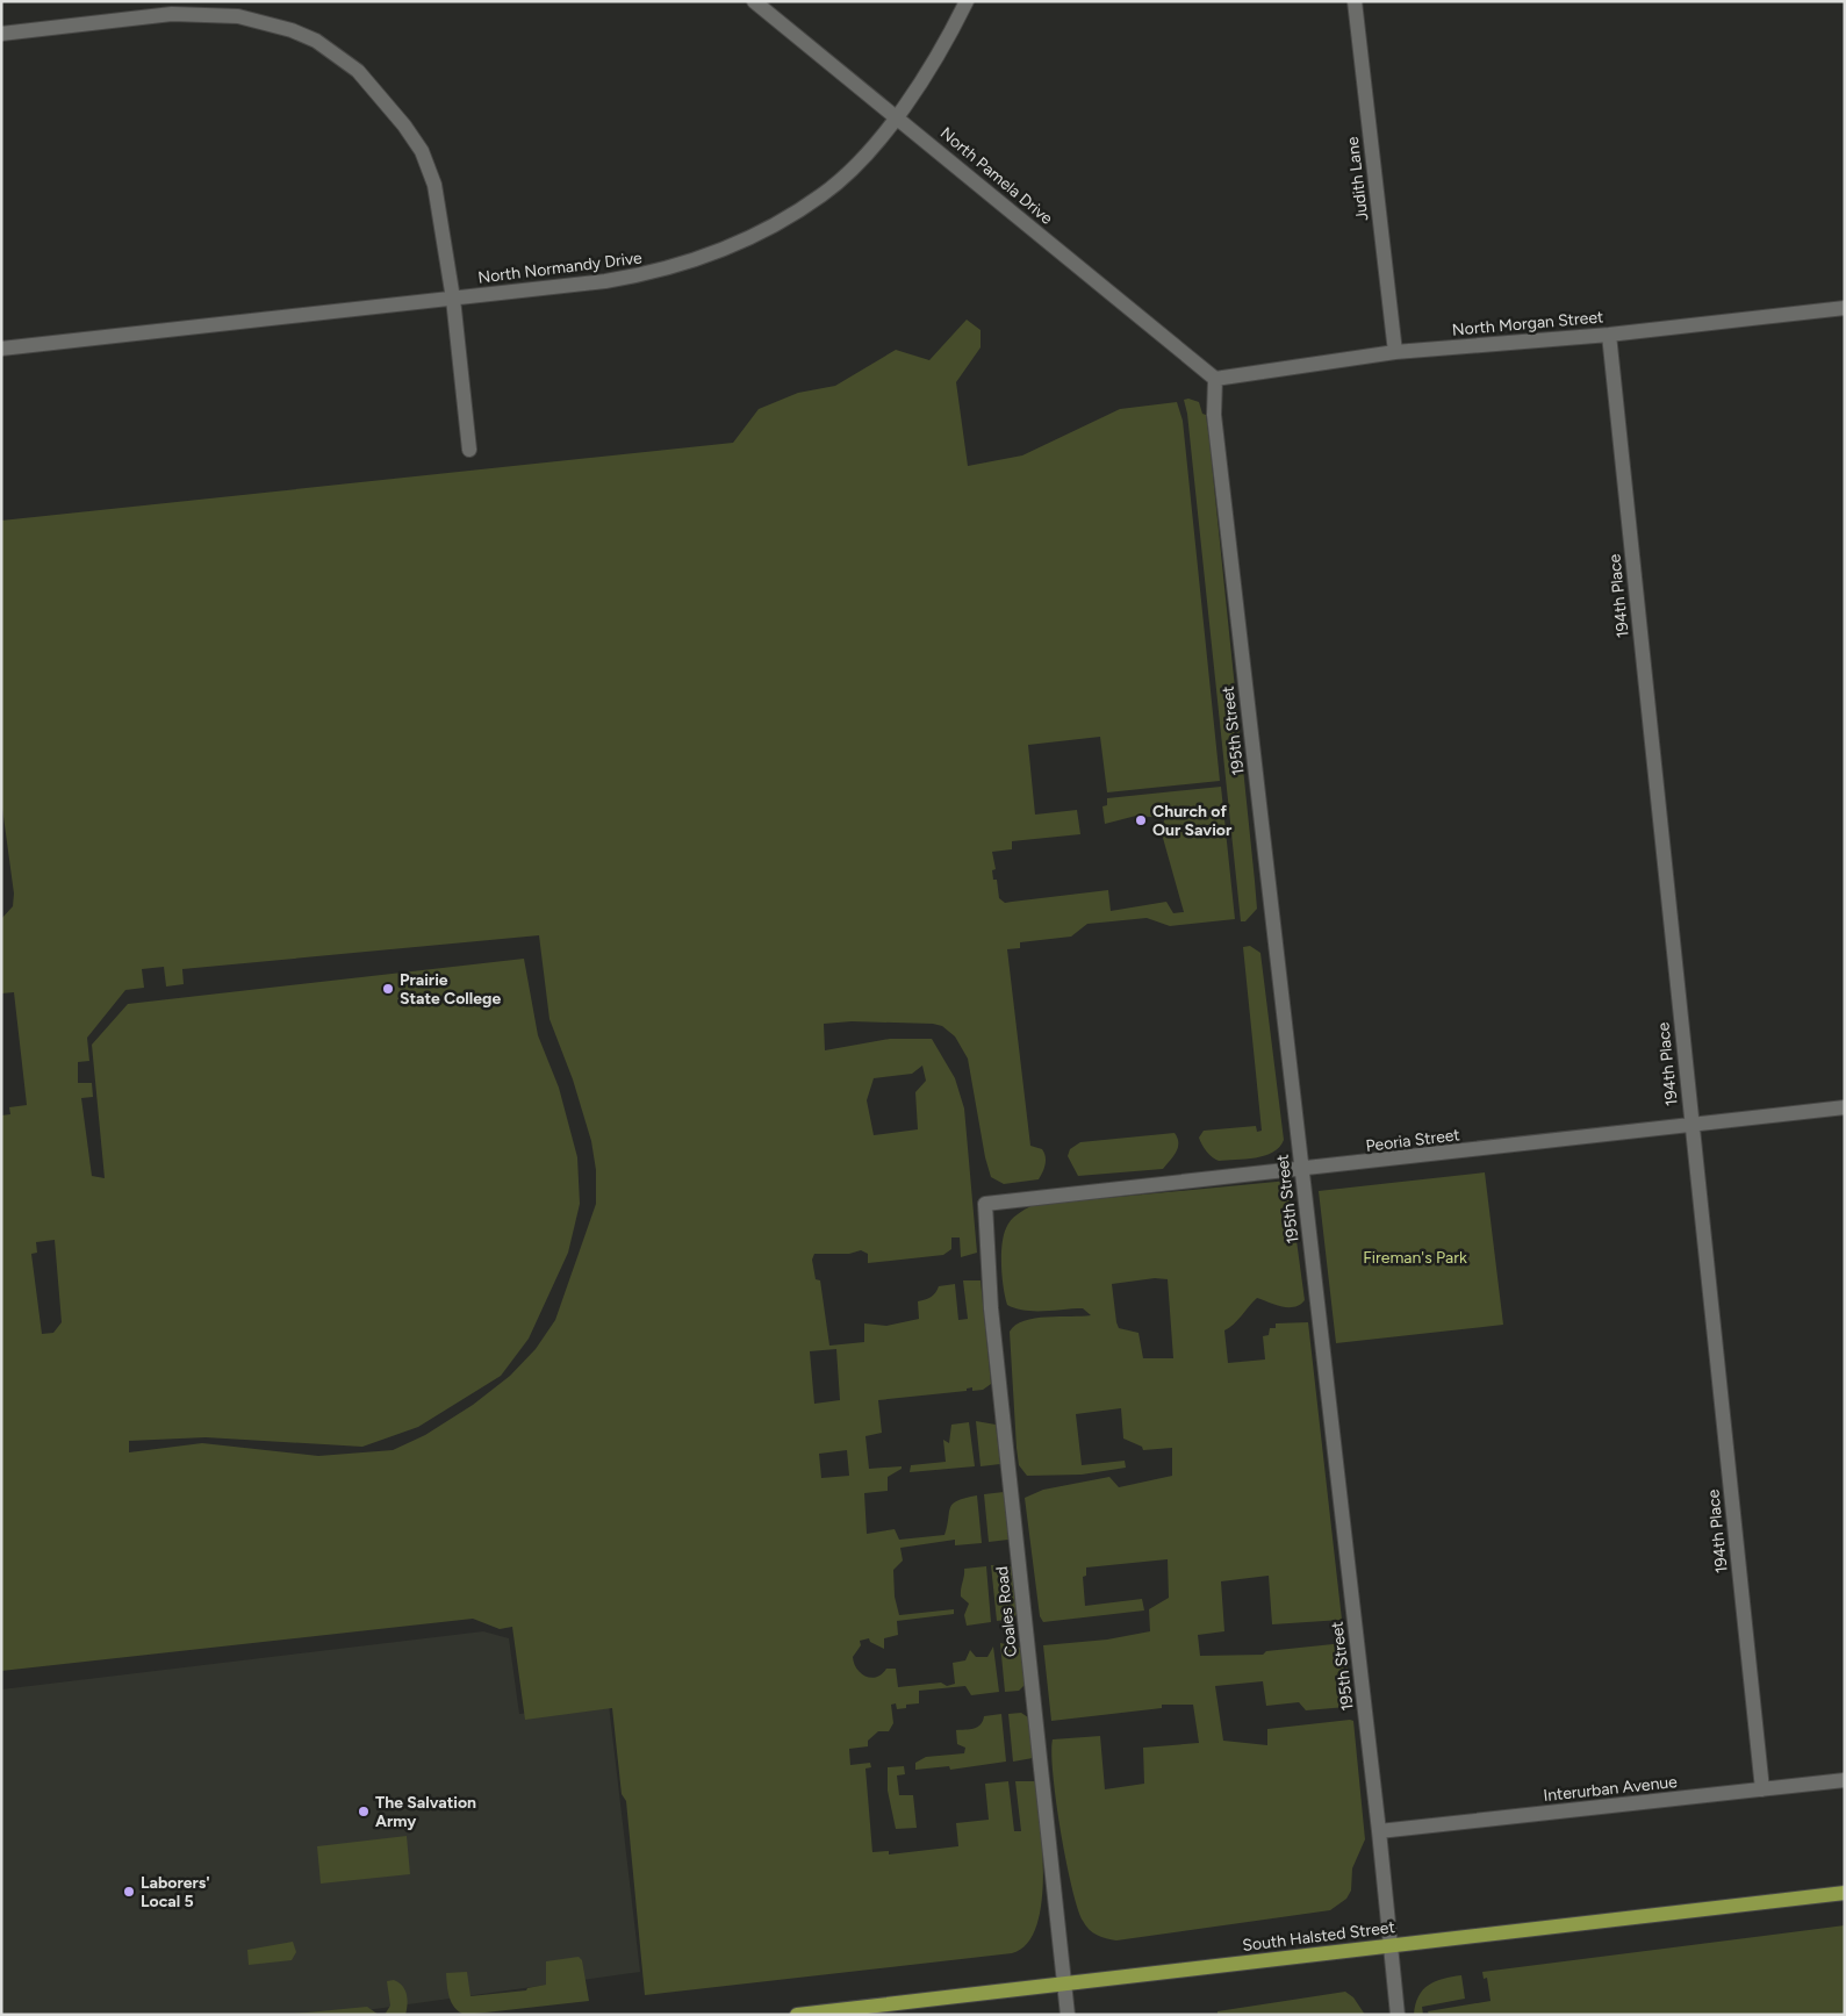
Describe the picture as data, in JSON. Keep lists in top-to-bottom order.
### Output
{
  "streets": {
    "main road": ["South Halsted Street"],
    "street": [
      "North Pamela Drive",
      "Judith Lane",
      "North Normandy Drive",
      "North Morgan Street",
      "194th Place",
      "195th Street",
      "Peoria Street",
      "Coales Road",
      "Interurban Avenue"
    ]
  },
  "crossings": [
    ["North Pamela Drive", "North Normandy Drive"],
    ["North Pamela Drive", "North Morgan Street"],
    ["North Pamela Drive", "195th Street"],
    ["Judith Lane", "North Morgan Street"],
    ["North Morgan Street", "194th Place"],
    ["North Morgan Street", "195th Street"],
    ["194th Place", "Peoria Street"],
    ["194th Place", "Interurban Avenue"],
    ["195th Street", "Peoria Street"],
    ["195th Street", "Interurban Avenue"],
    ["195th Street", "South Halsted Street"],
    ["Peoria Street", "Coales Road"],
    ["Coales Road", "South Halsted Street"]
  ],
  "parks": ["Fireman's Park"],
  "places": [
    "Church of Our Savior",
    "Prairie State College",
    "The Salvation Army",
    "Laborers' Local 5"
  ]
}
